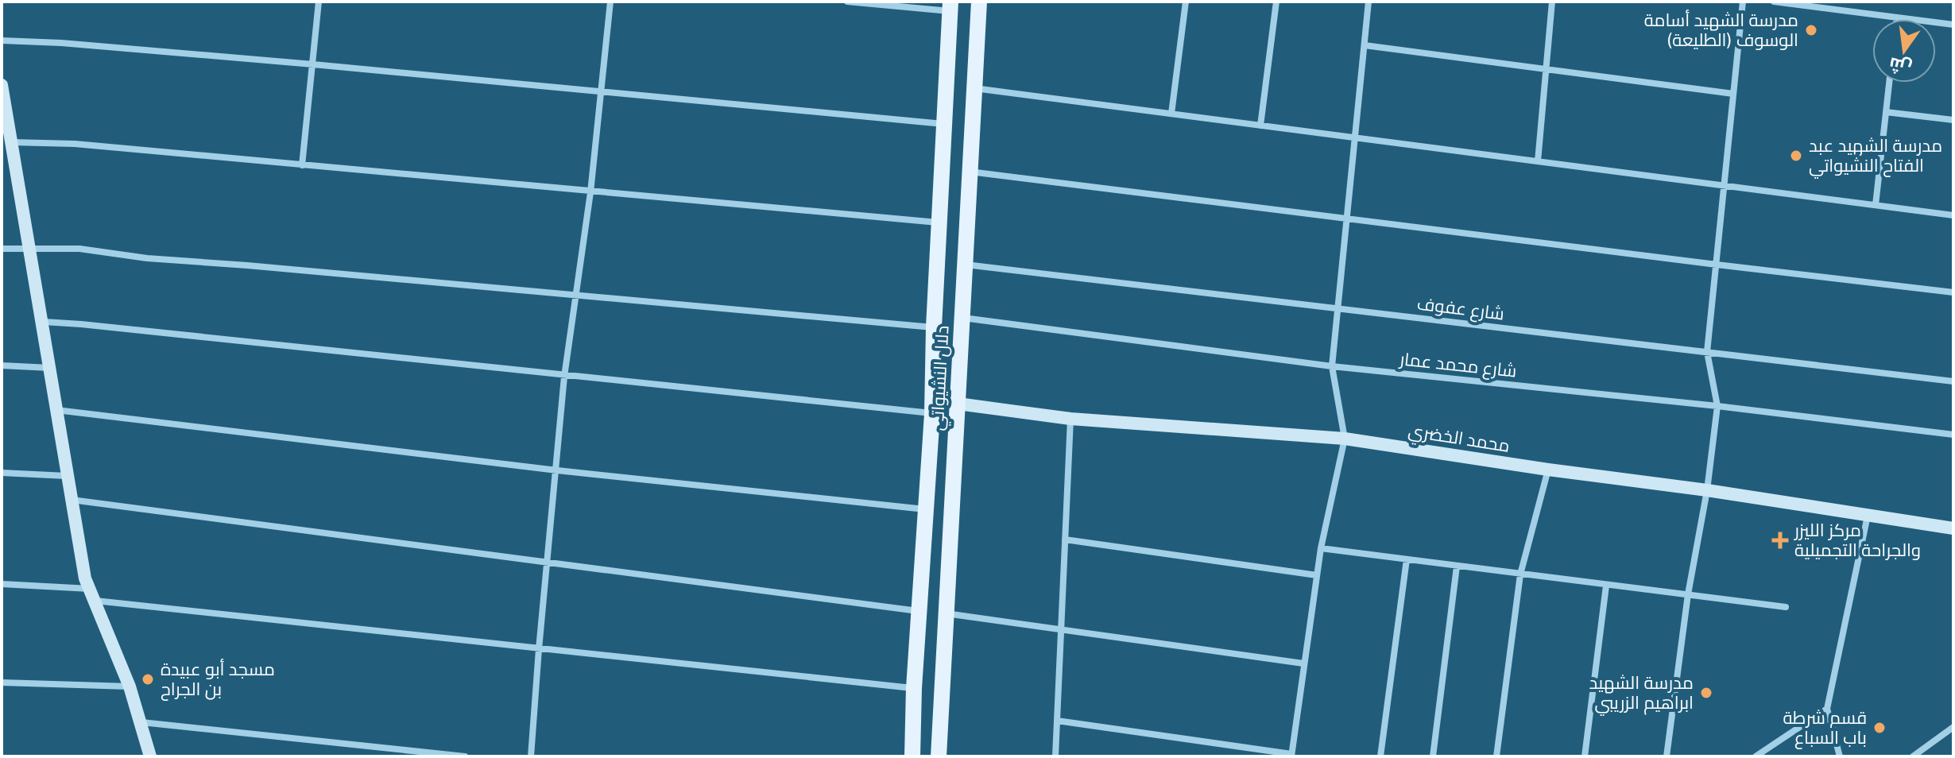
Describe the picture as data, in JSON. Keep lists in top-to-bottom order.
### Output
{
  "streets": {
    "main road": ["دلال النشيواتي"],
    "street": ["شارع عفوف", "شارع محمد عمار", "محمد الخضري"]
  },
  "crossings": [
    ["شارع عفوف", "دلال النشيواتي"],
    ["شارع محمد عمار", "دلال النشيواتي"],
    ["دلال النشيواتي", "محمد الخضري"]
  ],
  "places": {
    "other": [
      "مدرسة الشهيد أسامة الوسوف (الطليعة)",
      "مدرسة الشهيد عبد الفتاح النشيواتي",
      "مسجد أبو عبيدة بن الجراح",
      "مدرسة الشهيد ابراهيم الزريبي",
      "قسم شرطة باب السباع"
    ],
    "health": ["مركز الليزر والجراحة التجميلية"]
  },
  "north": "bottom"
}
